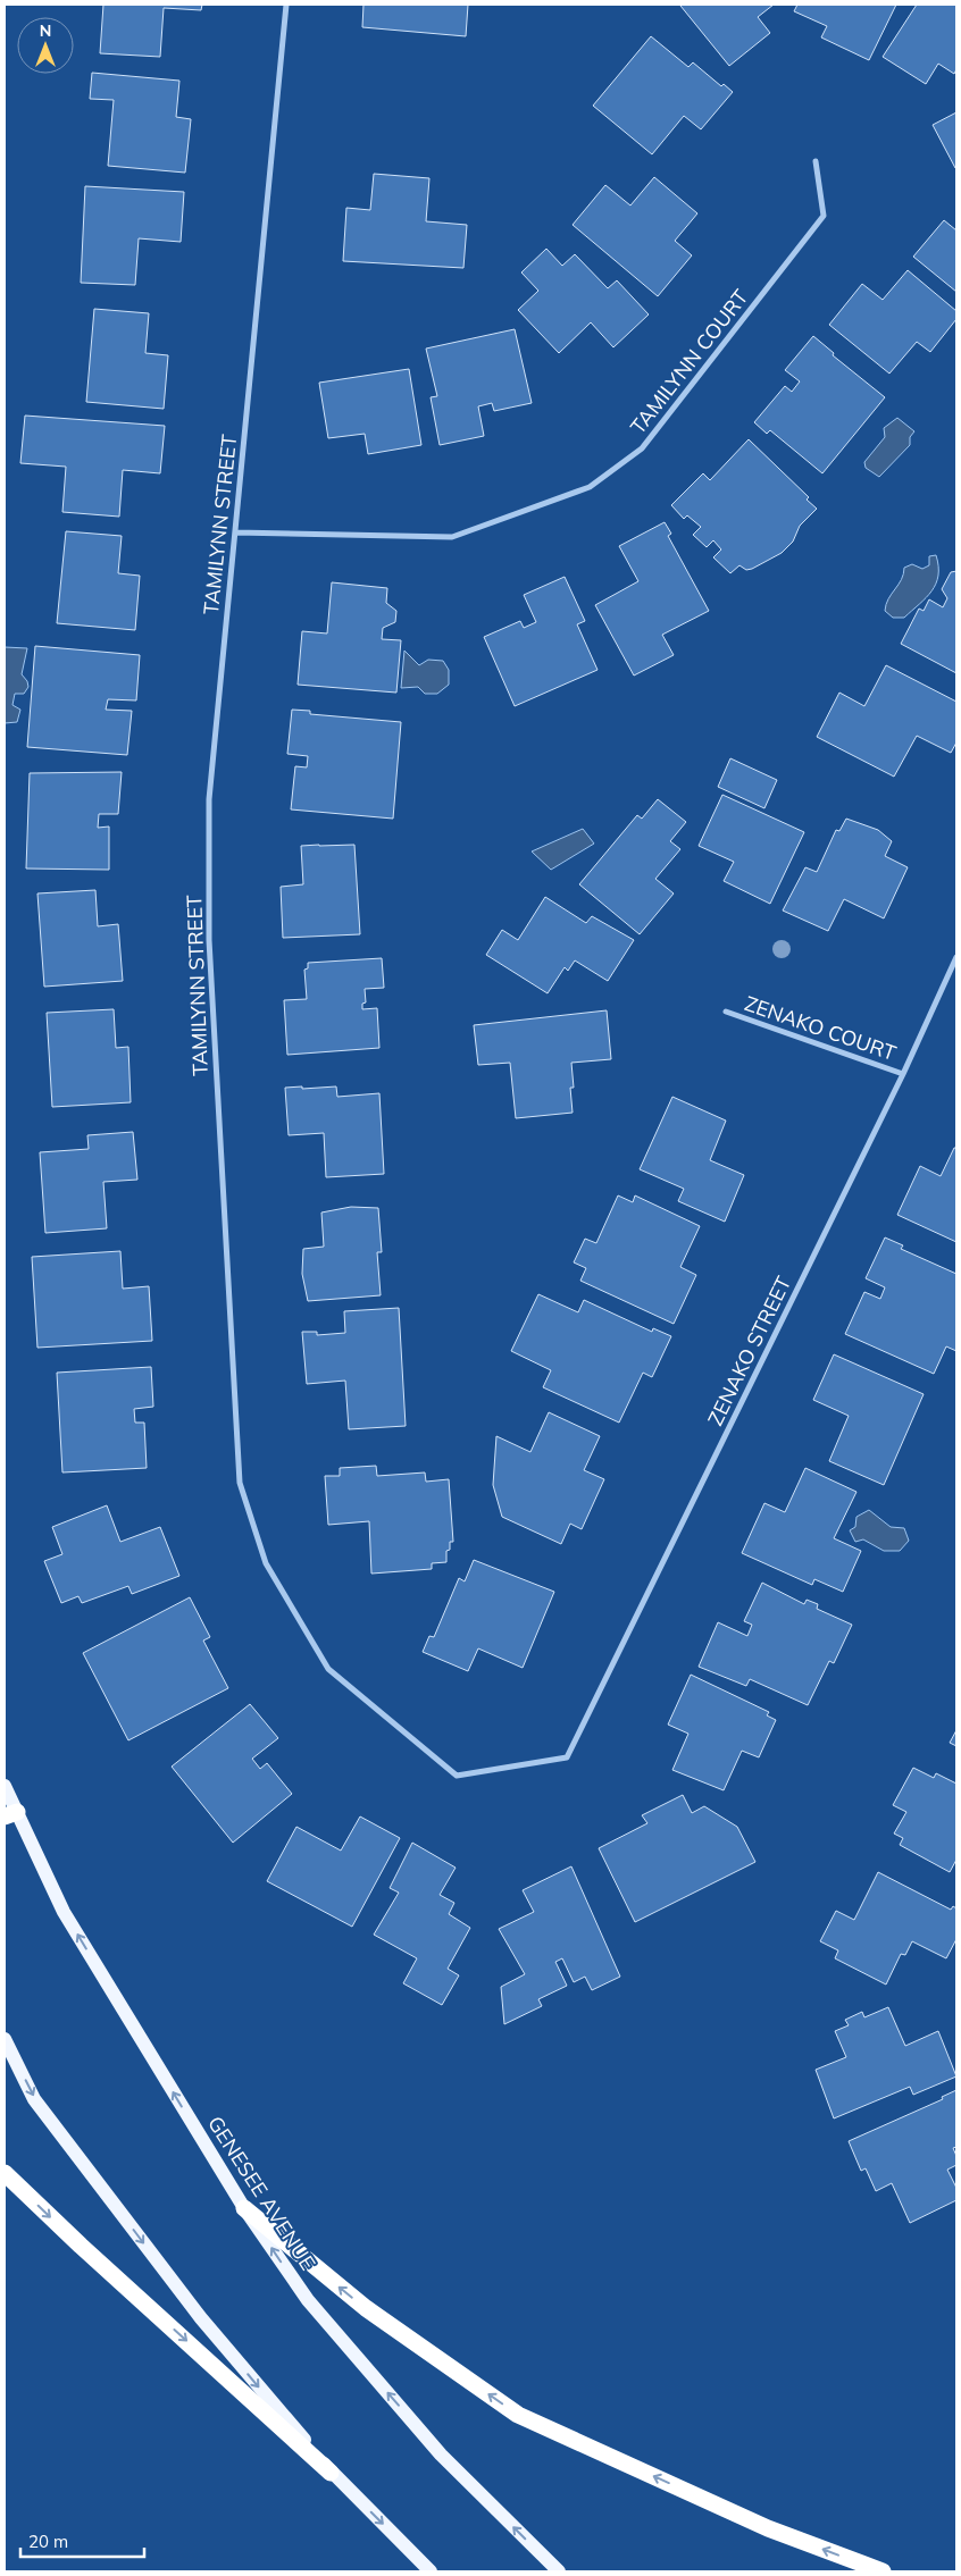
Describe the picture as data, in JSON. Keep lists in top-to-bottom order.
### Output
{
  "streets": {
    "main road": ["GENESEE AVENUE"],
    "street": [
      "TAMILYNN COURT",
      "TAMILYNN STREET",
      "ZENAKO COURT",
      "ZENAKO STREET"
    ]
  },
  "crossings": [
    ["TAMILYNN COURT", "TAMILYNN STREET"],
    ["TAMILYNN STREET", "ZENAKO STREET"],
    ["ZENAKO COURT", "ZENAKO STREET"]
  ],
  "scale_bar": "20 m",
  "north": "top"
}
